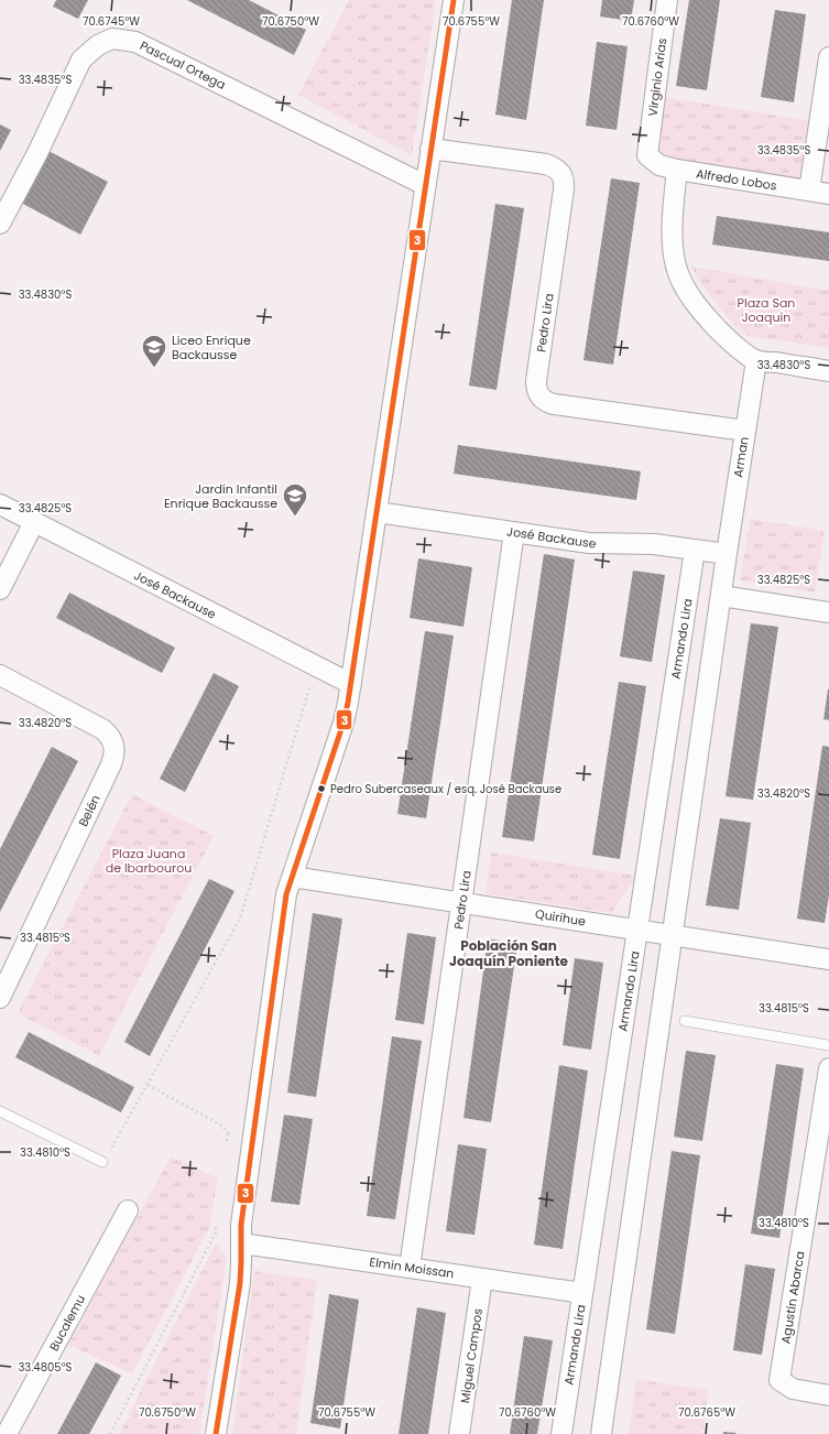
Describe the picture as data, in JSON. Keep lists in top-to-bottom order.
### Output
{
  "streets": {
    "street": [
      "Pascual Ortega",
      "Virginio Arias",
      "Alfredo Lobos",
      "Pedro Lira",
      "Arman",
      "José Backause",
      "Armando Lira",
      "Belén",
      "Quirihue",
      "Elmin Moissan",
      "Agustín Abarca",
      "Bucalemu",
      "Miguel Campos"
    ]
  },
  "crossings": [
    ["Virginio Arias", "Alfredo Lobos"],
    ["Pedro Lira", "Arman"],
    ["Pedro Lira", "José Backause"],
    ["Pedro Lira", "Quirihue"],
    ["Pedro Lira", "Elmin Moissan"],
    ["Arman", "José Backause"],
    ["José Backause", "Armando Lira"],
    ["Armando Lira", "Quirihue"],
    ["Armando Lira", "Elmin Moissan"],
    ["Elmin Moissan", "Miguel Campos"]
  ],
  "districts": ["Población San Joaquín Poniente"],
  "parks": ["Plaza San Joaquín", "Plaza Juana de Ibarbourou"],
  "places": {
    "school or university": ["Liceo Enrique Backausse", "Jardín Infantil Enrique Backausse"],
    "other": ["Pedro Subercaseaux / esq. José Backause"]
  },
  "lines": ["transit line 3"],
  "coordinates": [
    "70.6745°W",
    "70.6750°W",
    "70.6755°W",
    "70.6760°W",
    "33.4835°S",
    "33.4830°S",
    "33.4825°S",
    "33.4820°S",
    "33.4815°S",
    "33.4810°S",
    "33.4805°S",
    "70.6765°W"
  ]
}
